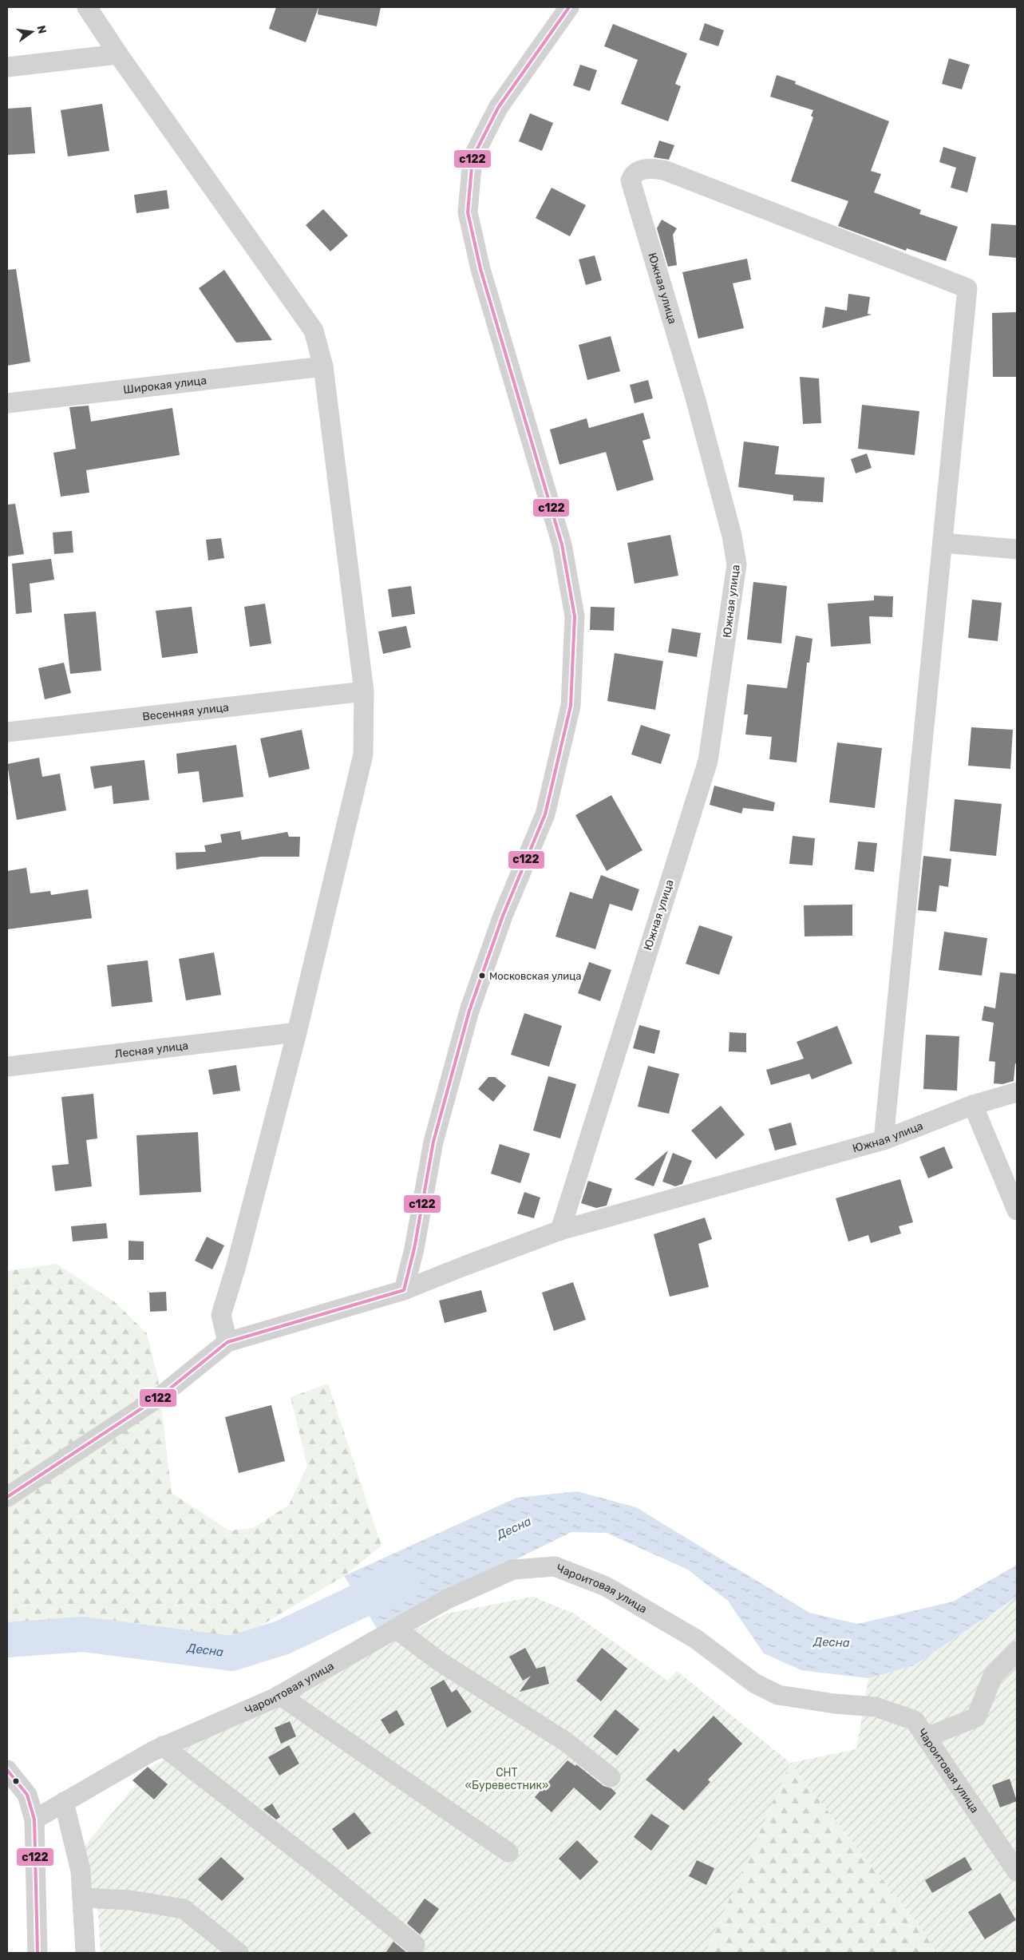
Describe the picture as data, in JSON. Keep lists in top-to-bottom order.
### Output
{
  "streets": {
    "street": [
      "Южная улица",
      "Широкая улица",
      "Весенняя улица",
      "Лесная улица",
      "Чароитовая улица"
    ]
  },
  "water": ["Десна"],
  "parks": ["СНТ «Буревестник»"],
  "places": ["Московская улица"],
  "lines": ["transit line с122"],
  "north": "right"
}
